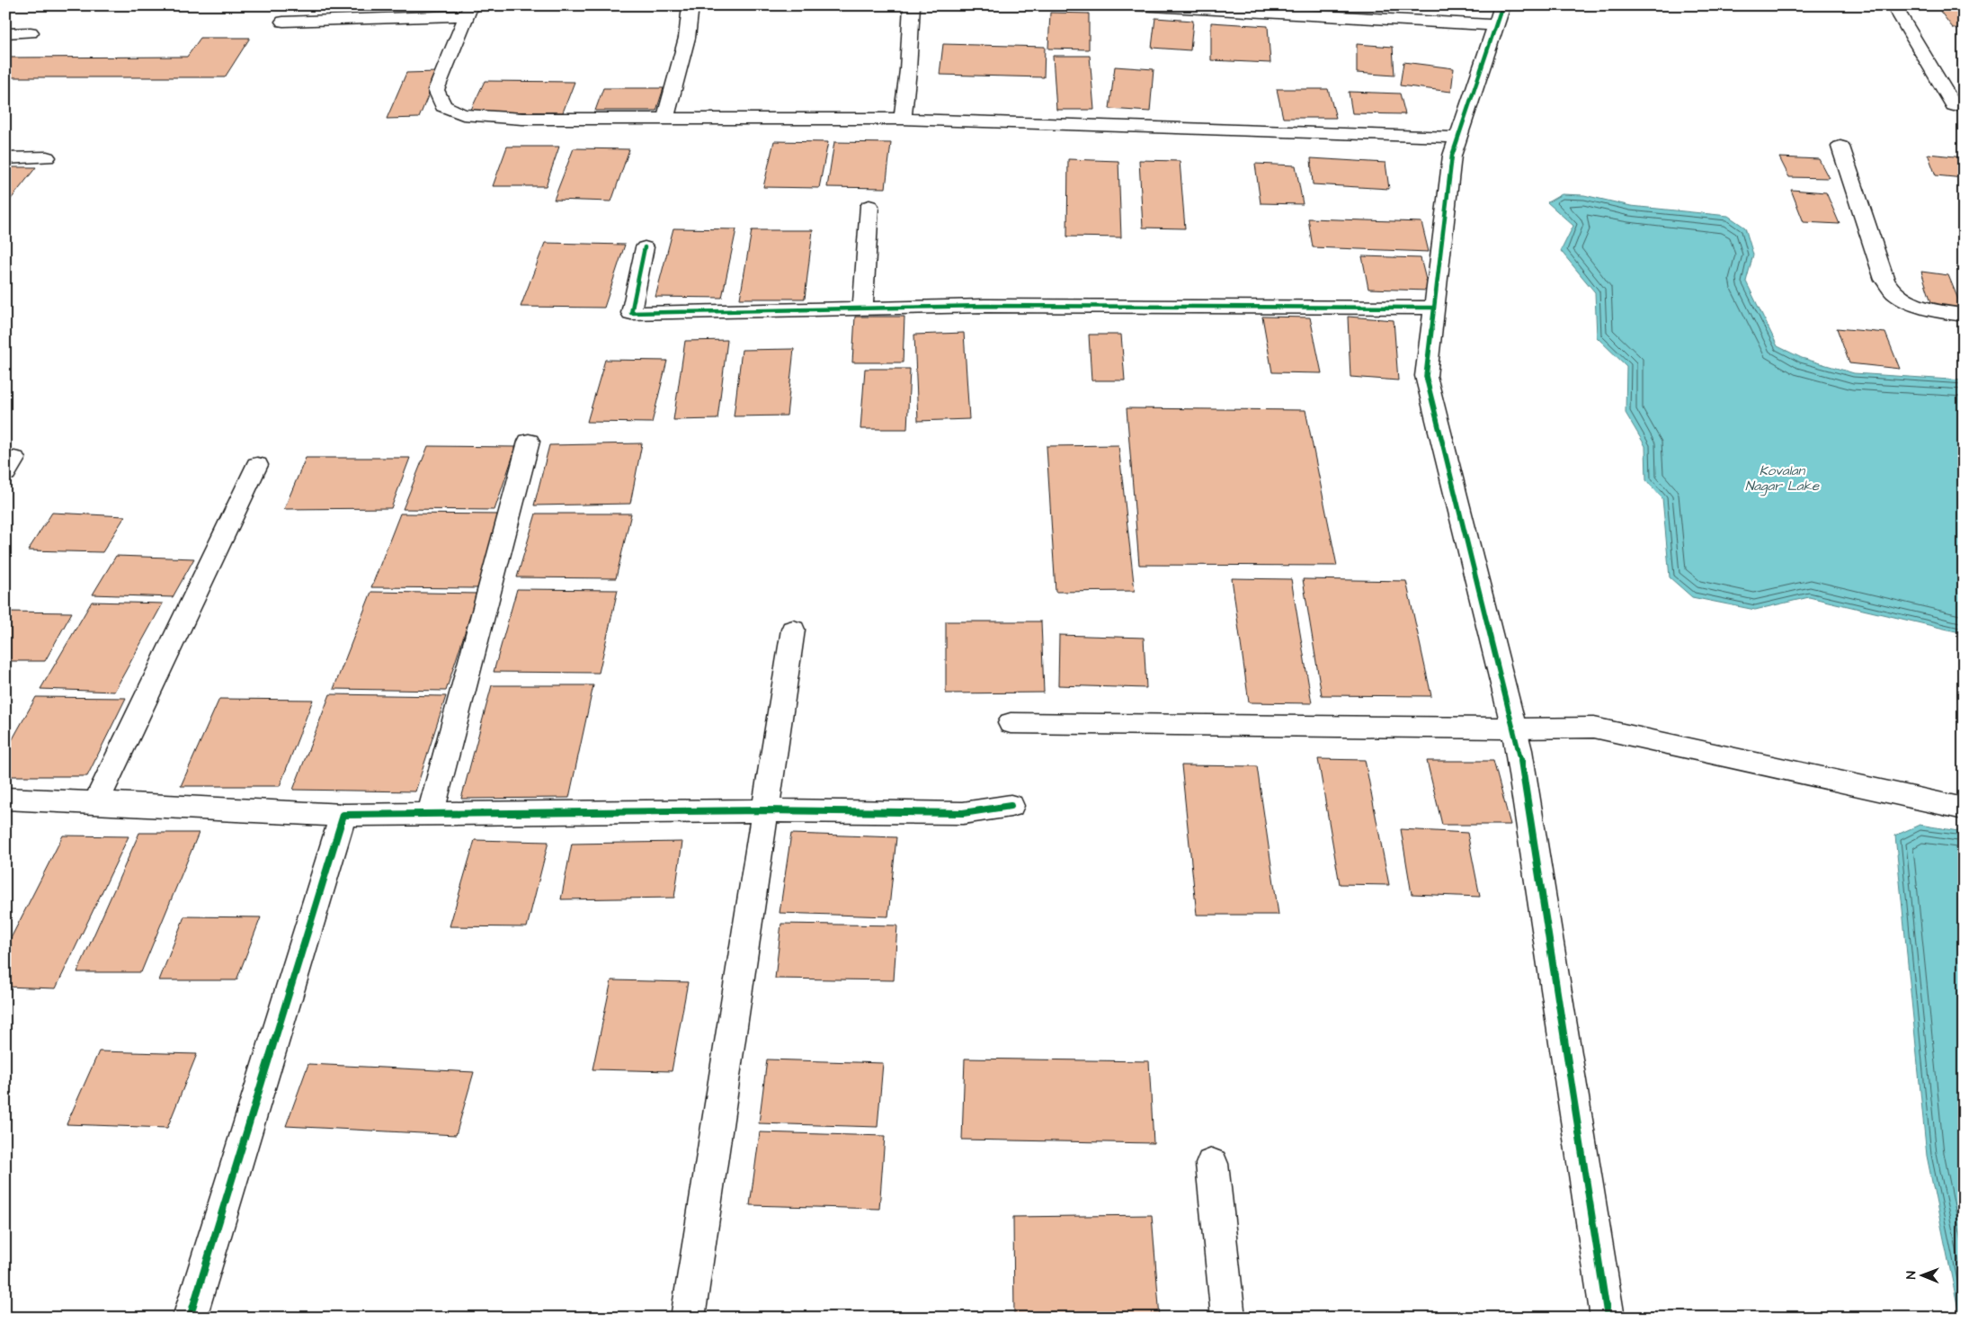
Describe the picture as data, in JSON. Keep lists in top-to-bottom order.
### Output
{
  "water": ["Kovalan Nagar Lake"],
  "north": "left"
}
